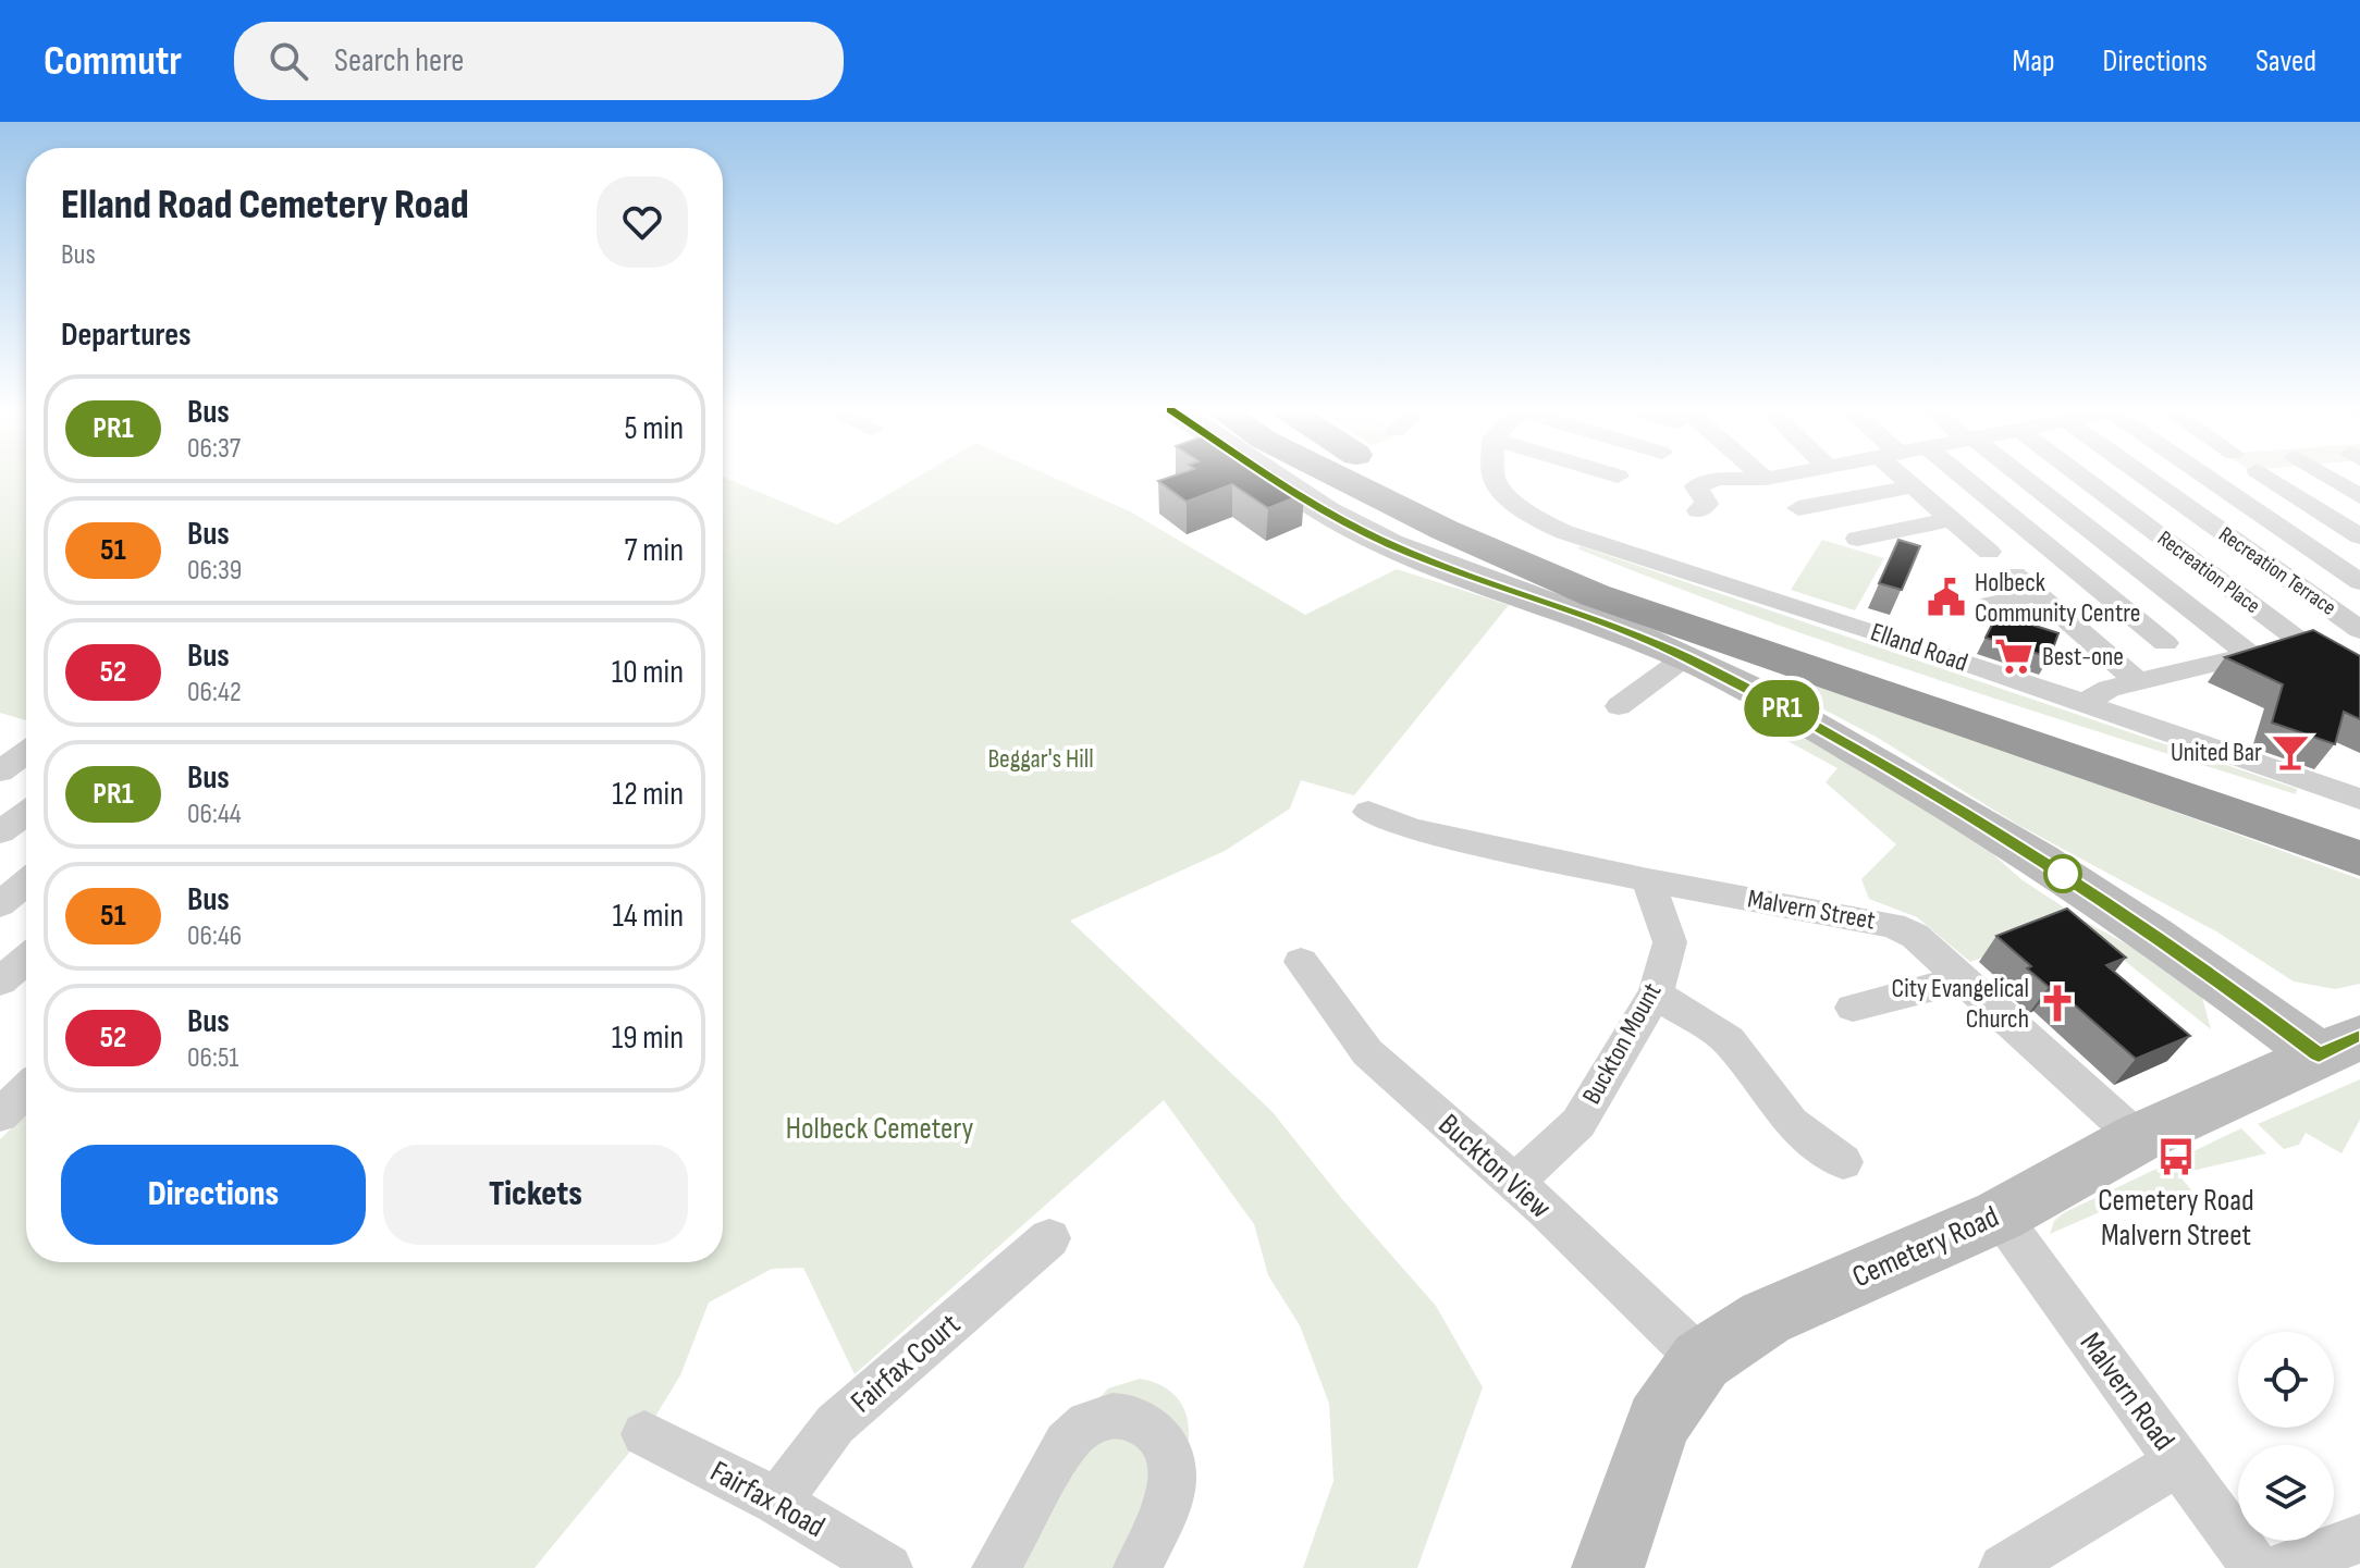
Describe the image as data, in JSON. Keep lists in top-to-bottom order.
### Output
{
  "streets": {
    "street": [
      "Recreation Terrace",
      "Recreation Place",
      "Elland Road",
      "Malvern Street",
      "Buckton Mount",
      "Buckton View",
      "Cemetery Road",
      "Fairfax Court",
      "Malvern Road",
      "Fairfax Road"
    ]
  },
  "crossings": [
    ["Malvern Street", "Buckton Mount"],
    ["Malvern Street", "Cemetery Road"],
    ["Buckton Mount", "Buckton View"],
    ["Buckton View", "Cemetery Road"],
    ["Cemetery Road", "Malvern Road"],
    ["Fairfax Court", "Fairfax Road"]
  ],
  "parks": ["Beggar's Hill", "Holbeck Cemetery"],
  "places": {
    "public building": ["Holbeck Community Centre"],
    "supermarket": ["Best-one"],
    "bar": ["United Bar"],
    "church": ["City Evangelical Church"],
    "bus stop": ["Cemetery Road Malvern Street"]
  },
  "lines": ["bus line PR1"],
  "page": {
    "header": "Commutr",
    "search": "Search here",
    "nav": ["Map", "Directions", "Saved"],
    "on_map": "PR1",
    "heading": [
      ["Elland Road Cemetery Road", "Bus"],
      "Departures"
    ],
    "list": [
      {
        "mark": "PR1",
        "name": "Bus",
        "note": "06:37",
        "value": "5 min"
      },
      {
        "mark": "51",
        "name": "Bus",
        "note": "06:39",
        "value": "7 min"
      },
      {
        "mark": "52",
        "name": "Bus",
        "note": "06:42",
        "value": "10 min"
      },
      {
        "mark": "PR1",
        "name": "Bus",
        "note": "06:44",
        "value": "12 min"
      },
      {
        "mark": "51",
        "name": "Bus",
        "note": "06:46",
        "value": "14 min"
      },
      {
        "mark": "52",
        "name": "Bus",
        "note": "06:51",
        "value": "19 min"
      }
    ],
    "buttons": ["Directions", "Tickets"]
  }
}
